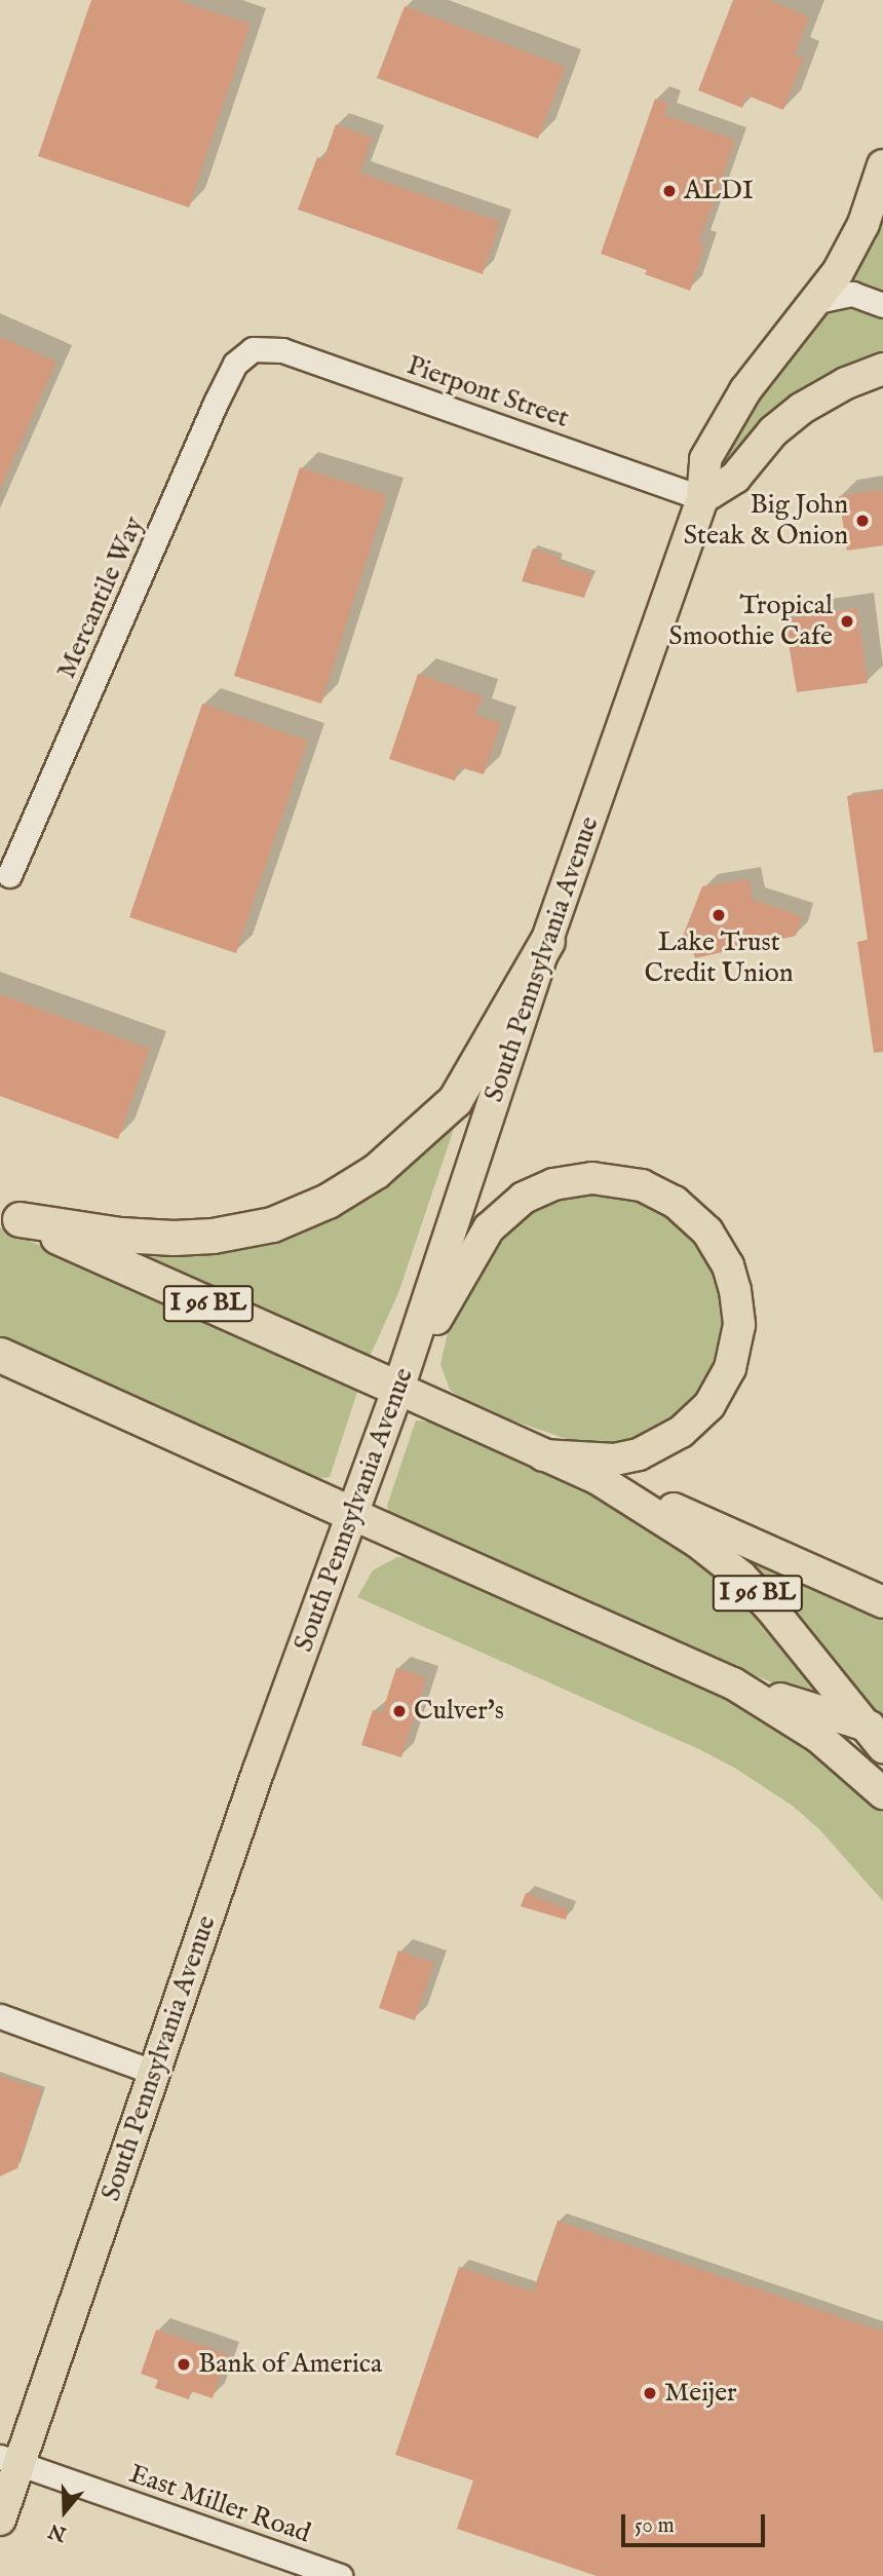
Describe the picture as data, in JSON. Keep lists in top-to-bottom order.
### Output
{
  "streets": {
    "highway": ["I 96 BL"],
    "main road": ["South Pennsylvania Avenue"],
    "street": ["Pierpont Street", "Mercantile Way", "East Miller Road"]
  },
  "crossings": [
    ["Pierpont Street", "Mercantile Way"],
    ["Pierpont Street", "South Pennsylvania Avenue"],
    ["South Pennsylvania Avenue", "I 96 BL"],
    ["South Pennsylvania Avenue", "East Miller Road"]
  ],
  "places": [
    "ALDI",
    "Big John Steak & Onion",
    "Tropical Smoothie Cafe",
    "Lake Trust Credit Union",
    "Culver's",
    "Bank of America",
    "Meijer"
  ],
  "scale_bar": "50 m",
  "north": "bottom"
}
